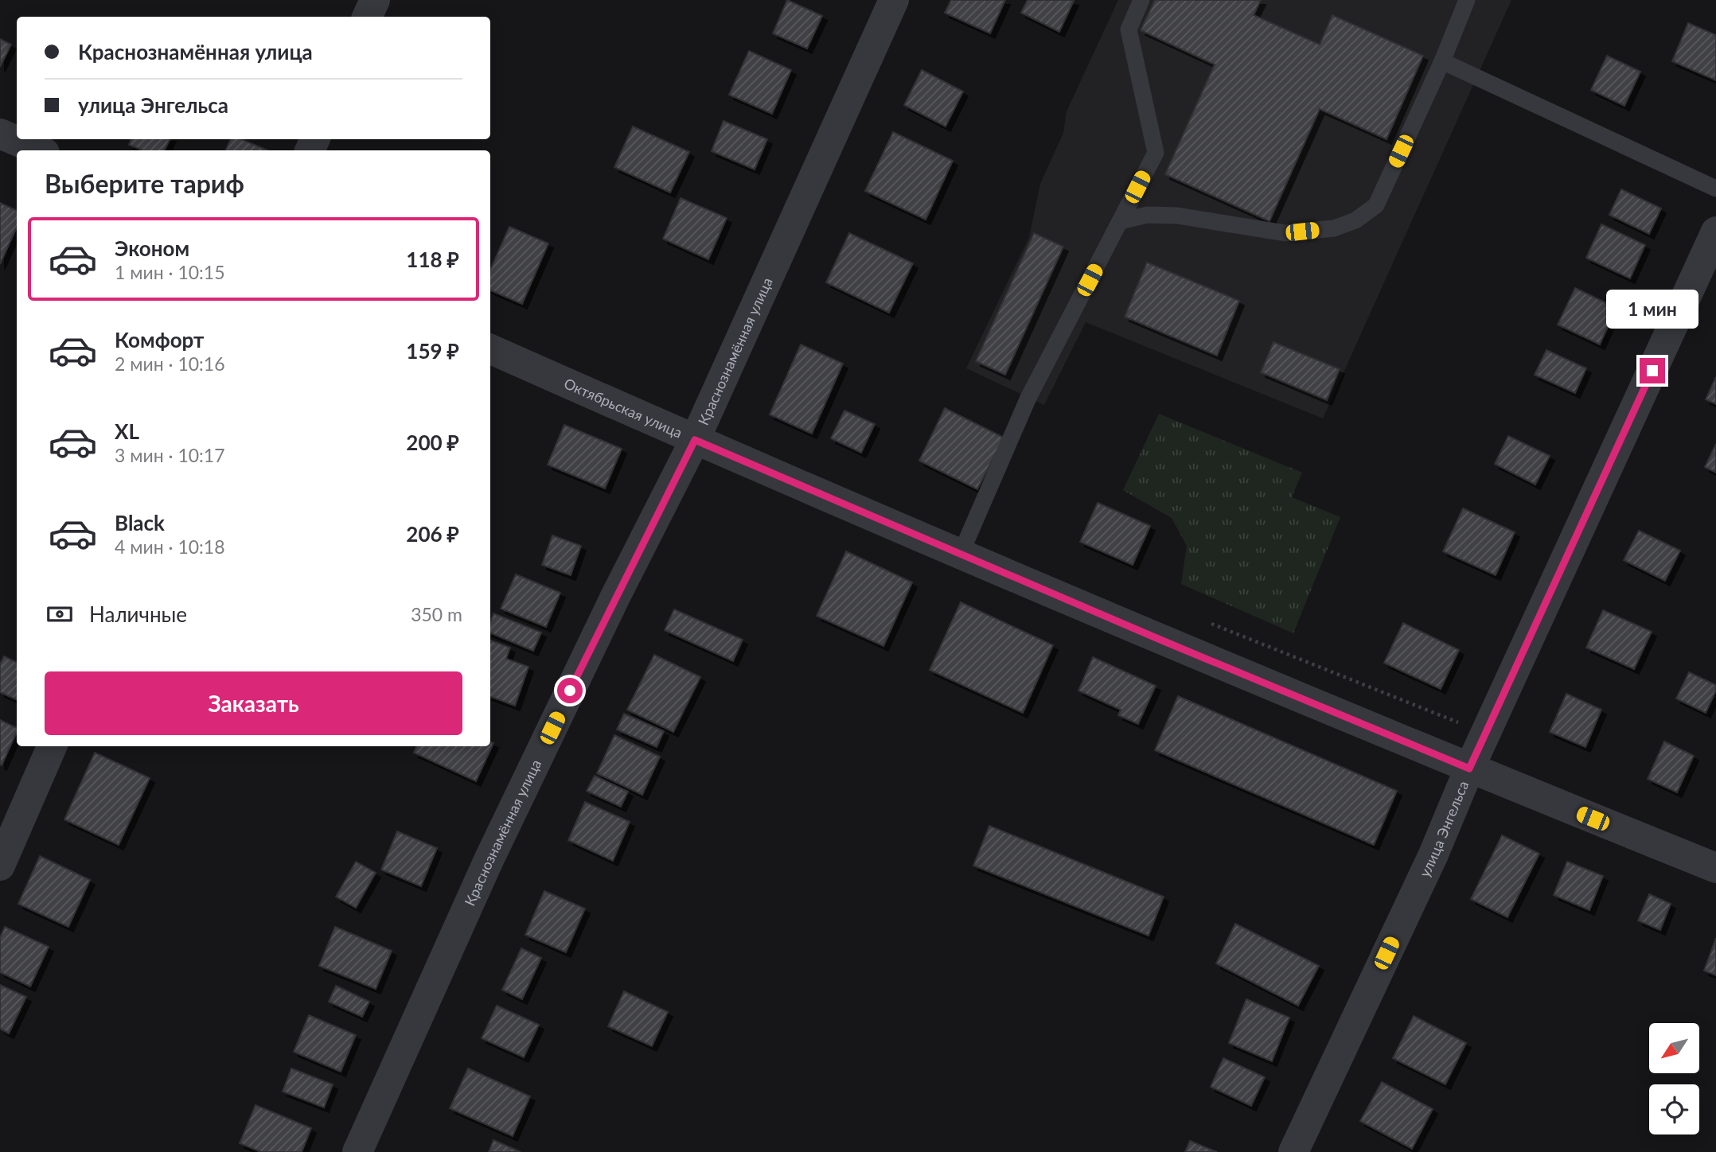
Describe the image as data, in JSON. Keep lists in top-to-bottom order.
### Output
{
  "streets": {
    "street": ["Краснознамённая улица", "Октябрьская улица", "улица Энгельса"]
  },
  "crossings": [
    ["Краснознамённая улица", "Октябрьская улица"],
    ["Октябрьская улица", "улица Энгельса"]
  ],
  "north": "bottom left",
  "page": {
    "banner": ["Краснознамённая улица", "улица Энгельса"],
    "heading": "Выберите тариф",
    "list": [
      {
        "name": "Эконом",
        "note": "1 мин · 10:15",
        "value": "118 ₽"
      },
      {
        "name": "Комфорт",
        "note": "2 мин · 10:16",
        "value": "159 ₽"
      },
      {
        "name": "XL",
        "note": "3 мин · 10:17",
        "value": "200 ₽"
      },
      {
        "name": "Black",
        "note": "4 мин · 10:18",
        "value": "206 ₽"
      }
    ],
    "bubble": "1 мин",
    "pay": ["Наличные", "350 m"],
    "buttons": "Заказать"
  }
}
